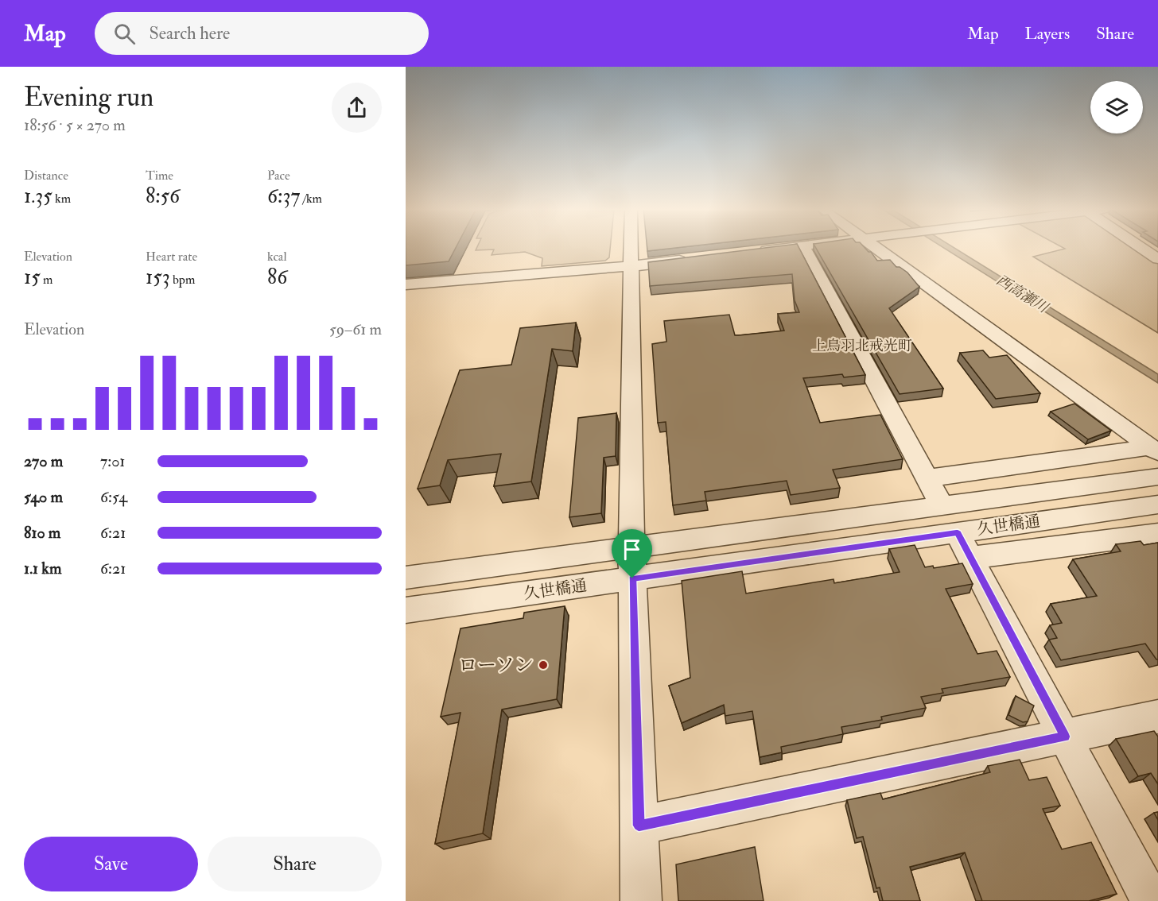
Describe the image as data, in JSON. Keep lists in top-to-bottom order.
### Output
{
  "streets": {
    "street": ["久世橋通"]
  },
  "districts": ["上鳥羽北戒光町"],
  "water": ["西高瀬川"],
  "places": ["ローソン"],
  "page": {
    "header": "Map",
    "search": "Search here",
    "nav": ["Map", "Layers", "Share"],
    "heading": ["Evening run", "18:56 · 5 × 270 m"],
    "stats": [
      ["Distance", "1.35 km"],
      ["Time", "8:56"],
      ["Pace", "6:37 /km"],
      ["Elevation", "15 m"],
      ["Heart rate", "153 bpm"],
      ["kcal", "86"]
    ],
    "chart": ["Elevation", "59–61 m"],
    "list": [
      {
        "name": "270 m",
        "note": "7:01"
      },
      {
        "name": "540 m",
        "note": "6:54"
      },
      {
        "name": "810 m",
        "note": "6:21"
      },
      {
        "name": "1.1 km",
        "note": "6:21"
      }
    ],
    "buttons": ["Save", "Share"]
  }
}
